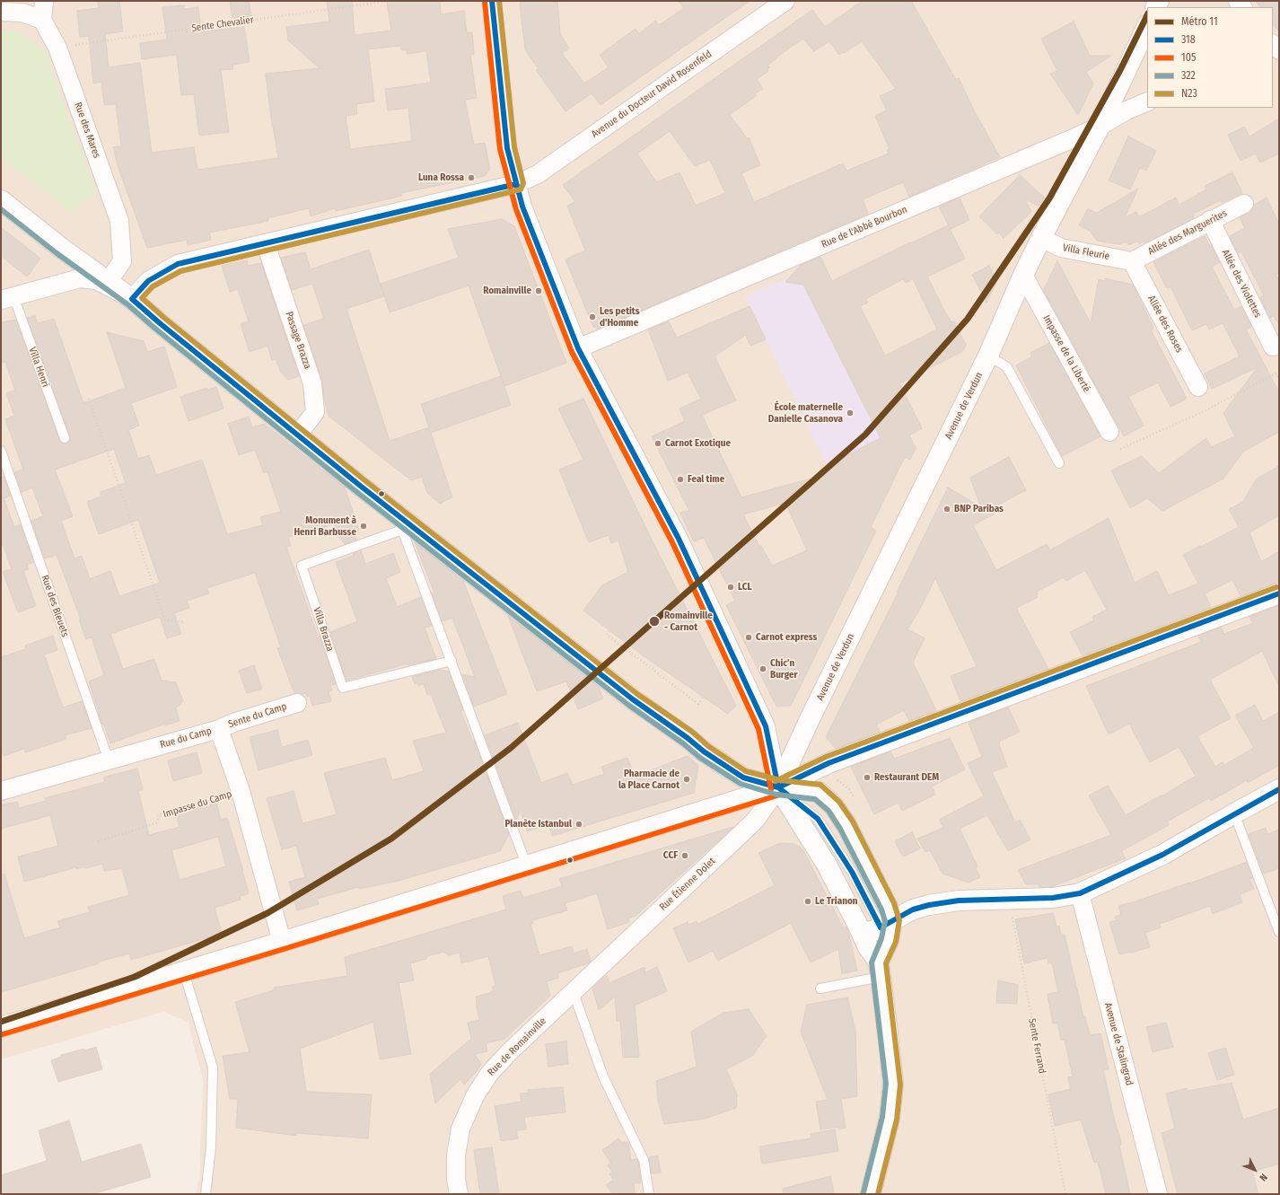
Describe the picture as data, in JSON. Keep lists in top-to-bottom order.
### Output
{
  "streets": {
    "main road": ["Avenue de Verdun"],
    "street": [
      "Avenue du Docteur David Rosenfeld",
      "Rue des Mares",
      "Rue de l'Abbé Bourbon",
      "Allée des Marguerites",
      "Villa Fleurie",
      "Allée des Violettes",
      "Allée des Roses",
      "Passage Brazza",
      "Impasse de la Liberté",
      "Sente du Camp",
      "Rue du Camp",
      "Rue Étienne Dolet",
      "Avenue de Stalingrad",
      "Rue de Romainville"
    ],
    "lane": ["Villa Henri", "Rue des Bleuets", "Villa Brazza"],
    "path": ["Sente Chevalier", "Impasse du Camp", "Sente Ferrand"]
  },
  "crossings": [
    ["Sente Chevalier", "Rue des Mares"],
    ["Avenue du Docteur David Rosenfeld", "Passage Brazza"],
    ["Rue de l'Abbé Bourbon", "Avenue de Verdun"],
    ["Allée des Marguerites", "Villa Fleurie"],
    ["Allée des Marguerites", "Allée des Violettes"],
    ["Allée des Marguerites", "Allée des Roses"],
    ["Villa Fleurie", "Allée des Roses"],
    ["Villa Fleurie", "Avenue de Verdun"],
    ["Impasse de la Liberté", "Avenue de Verdun"],
    ["Avenue de Verdun", "Rue Étienne Dolet"],
    ["Rue des Bleuets", "Rue du Camp"],
    ["Sente du Camp", "Rue du Camp"],
    ["Rue du Camp", "Impasse du Camp"],
    ["Rue Étienne Dolet", "Rue de Romainville"]
  ],
  "places": [
    "Luna Rossa",
    "Romainville",
    "Les petits d'Homme",
    "École maternelle Danielle Casanova",
    "Carnot Exotique",
    "Feal time",
    "BNP Paribas",
    "Monument à Henri Barbusse",
    "LCL",
    "Romainville - Carnot",
    "Carnot express",
    "Chic’n Burger",
    "Restaurant DEM",
    "Pharmacie de la Place Carnot",
    "Planète Istanbul",
    "CCF",
    "Le Trianon"
  ],
  "lines": [
    "transit line 318",
    "transit line N23",
    "transit line 105",
    "metro line 11",
    "transit line 322"
  ],
  "legend": [
    "Métro 11",
    "318",
    "105",
    "322",
    "N23"
  ],
  "north": "bottom right"
}
